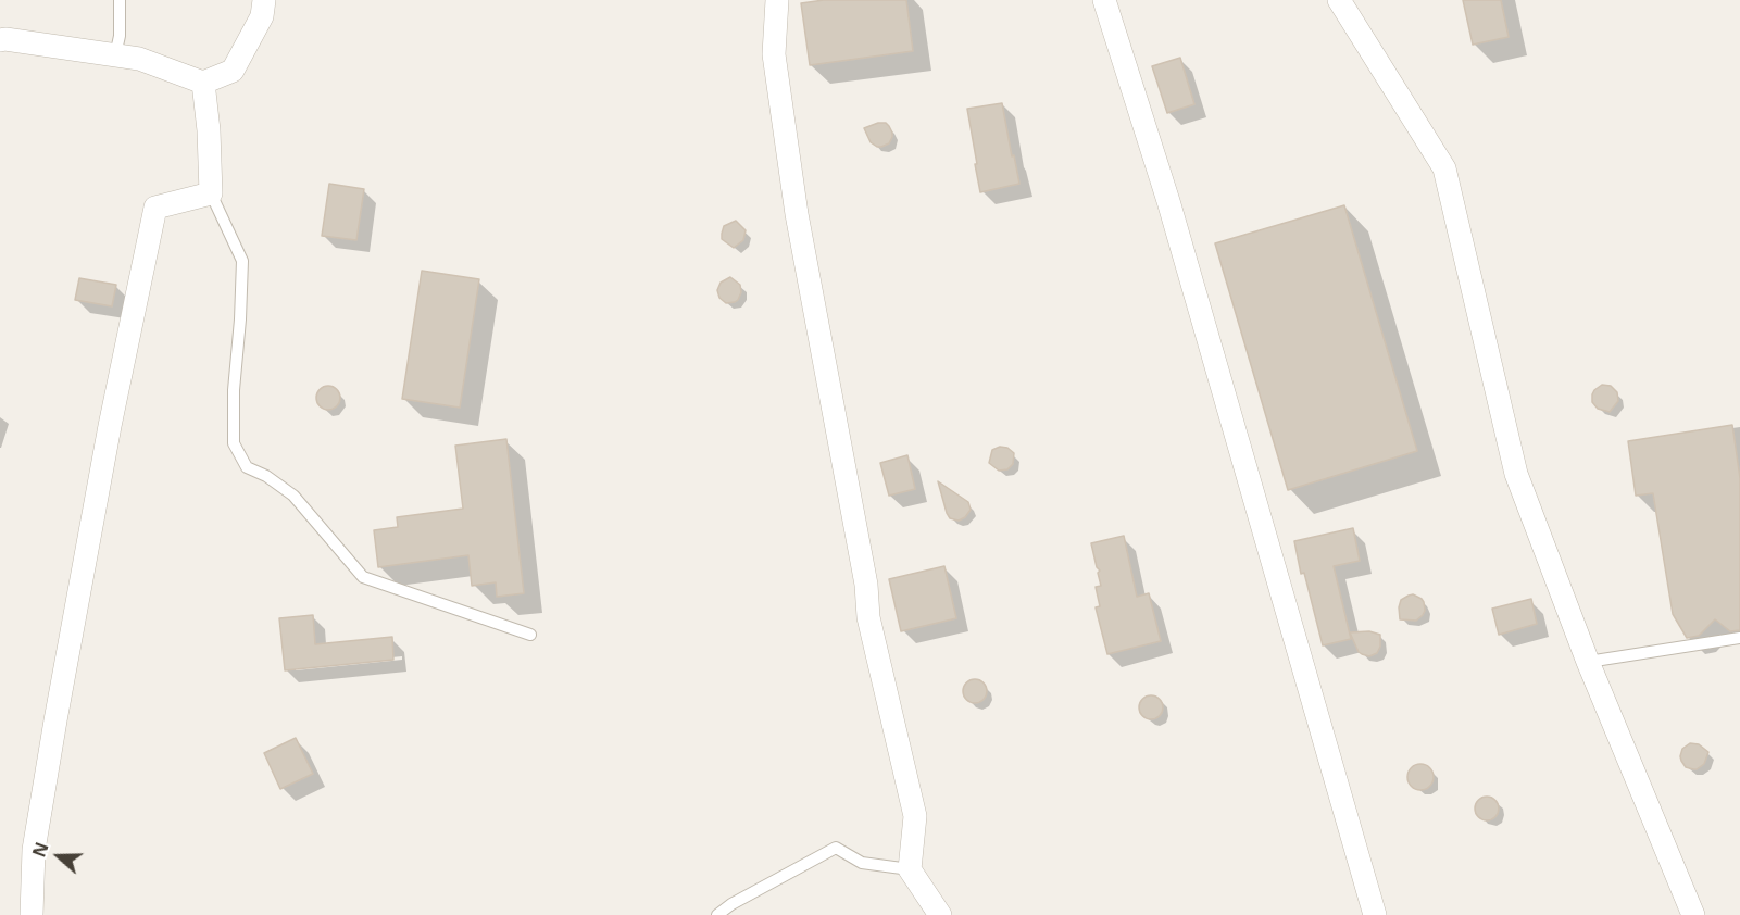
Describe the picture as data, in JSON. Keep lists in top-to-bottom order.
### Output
{
  "north": "left"
}
